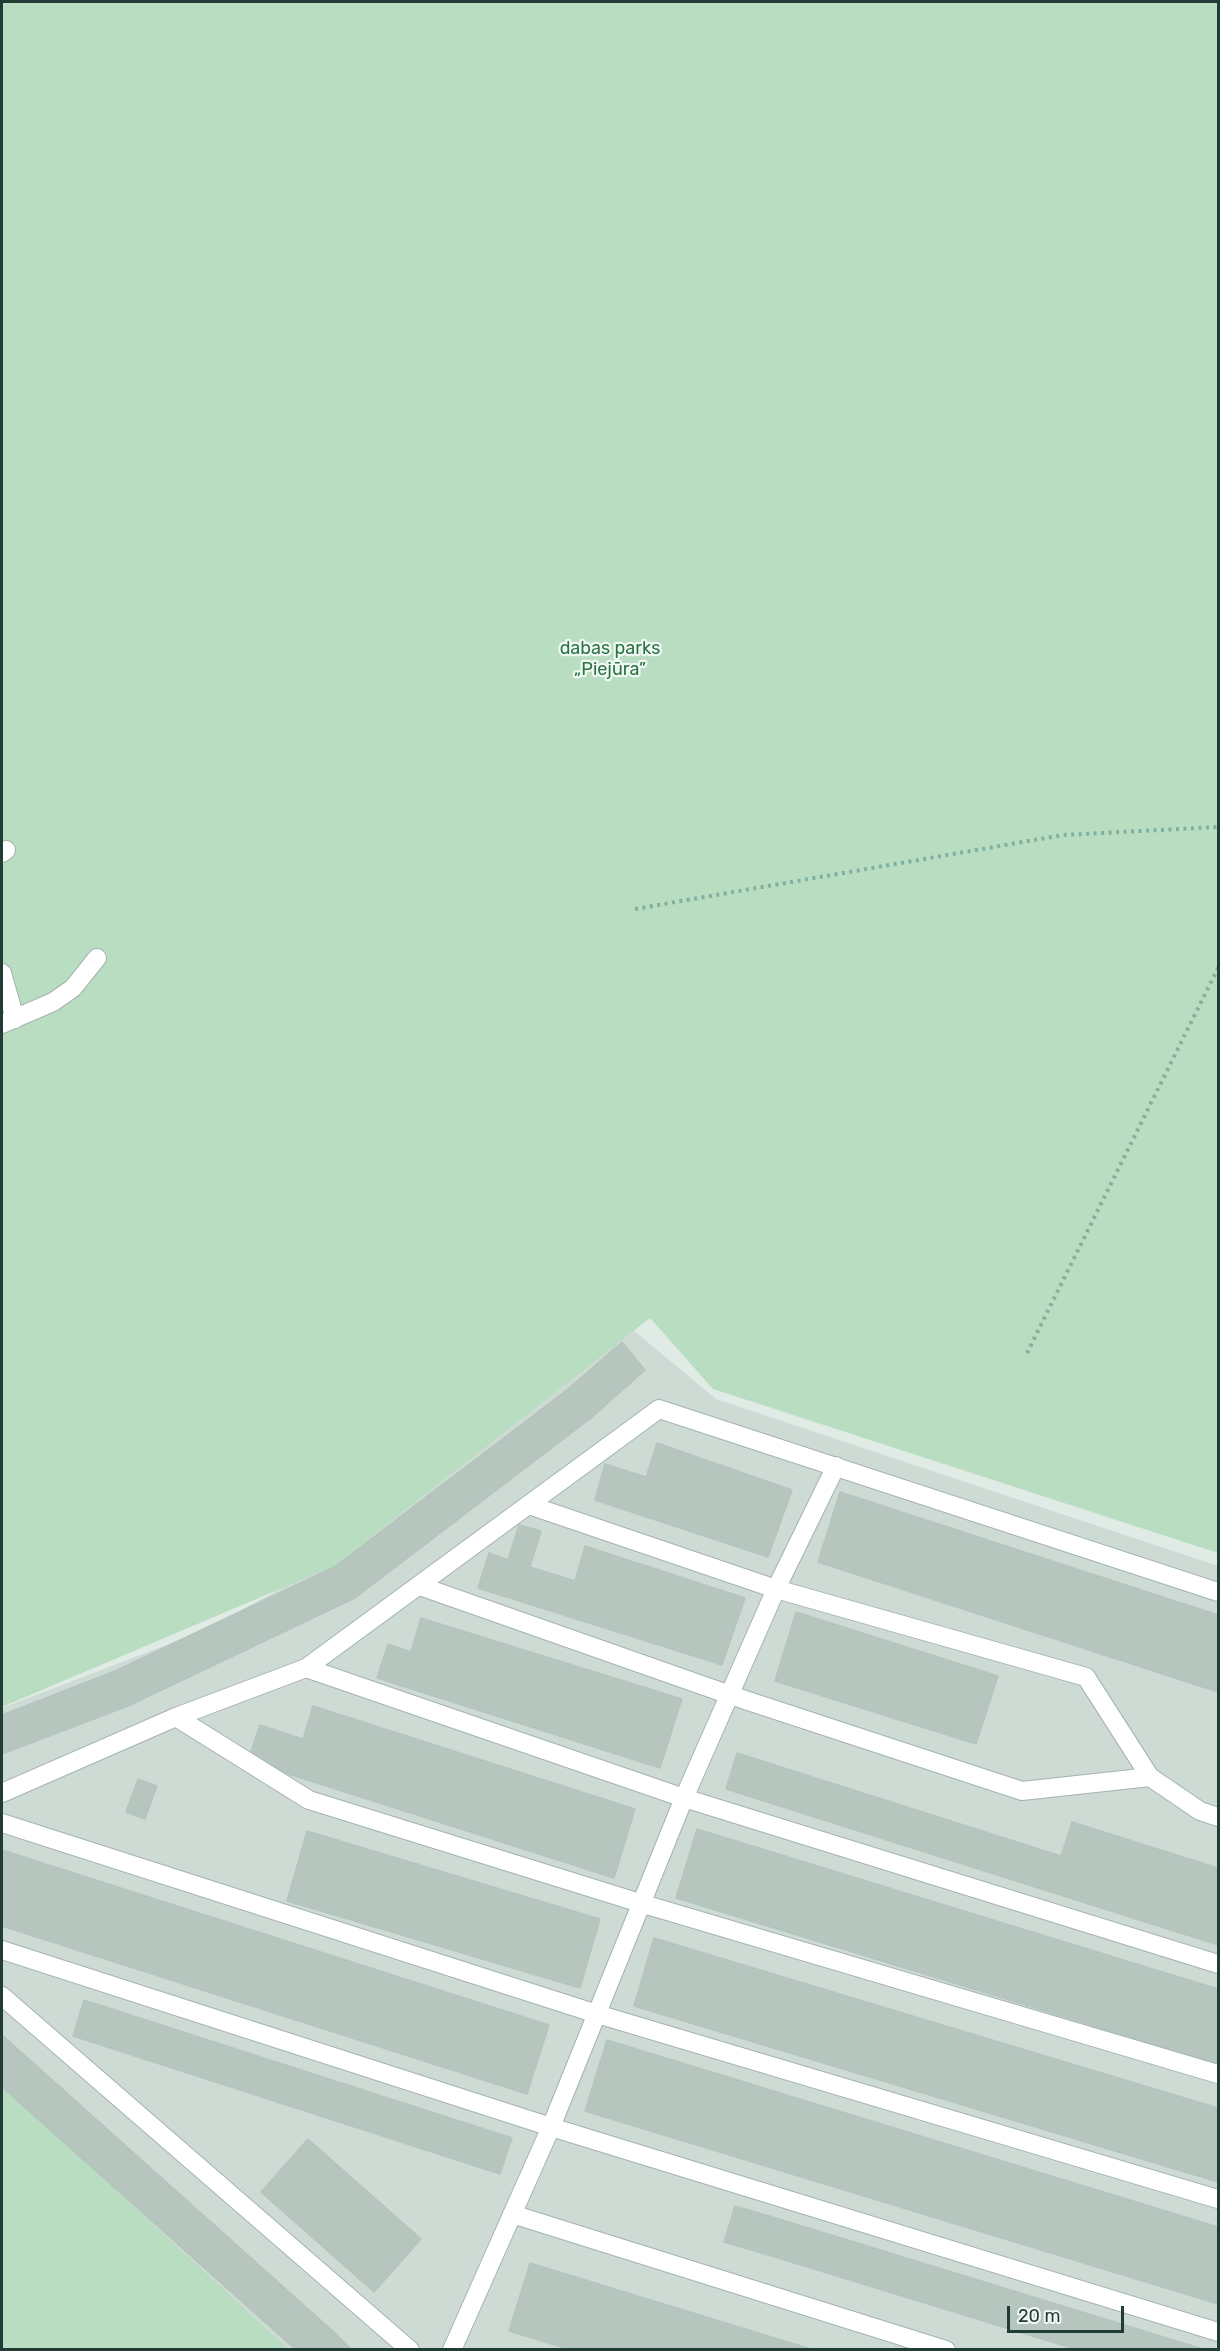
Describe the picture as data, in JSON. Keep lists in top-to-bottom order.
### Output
{
  "parks": ["dabas parks „Piejūra”"],
  "scale_bar": "20 m"
}
